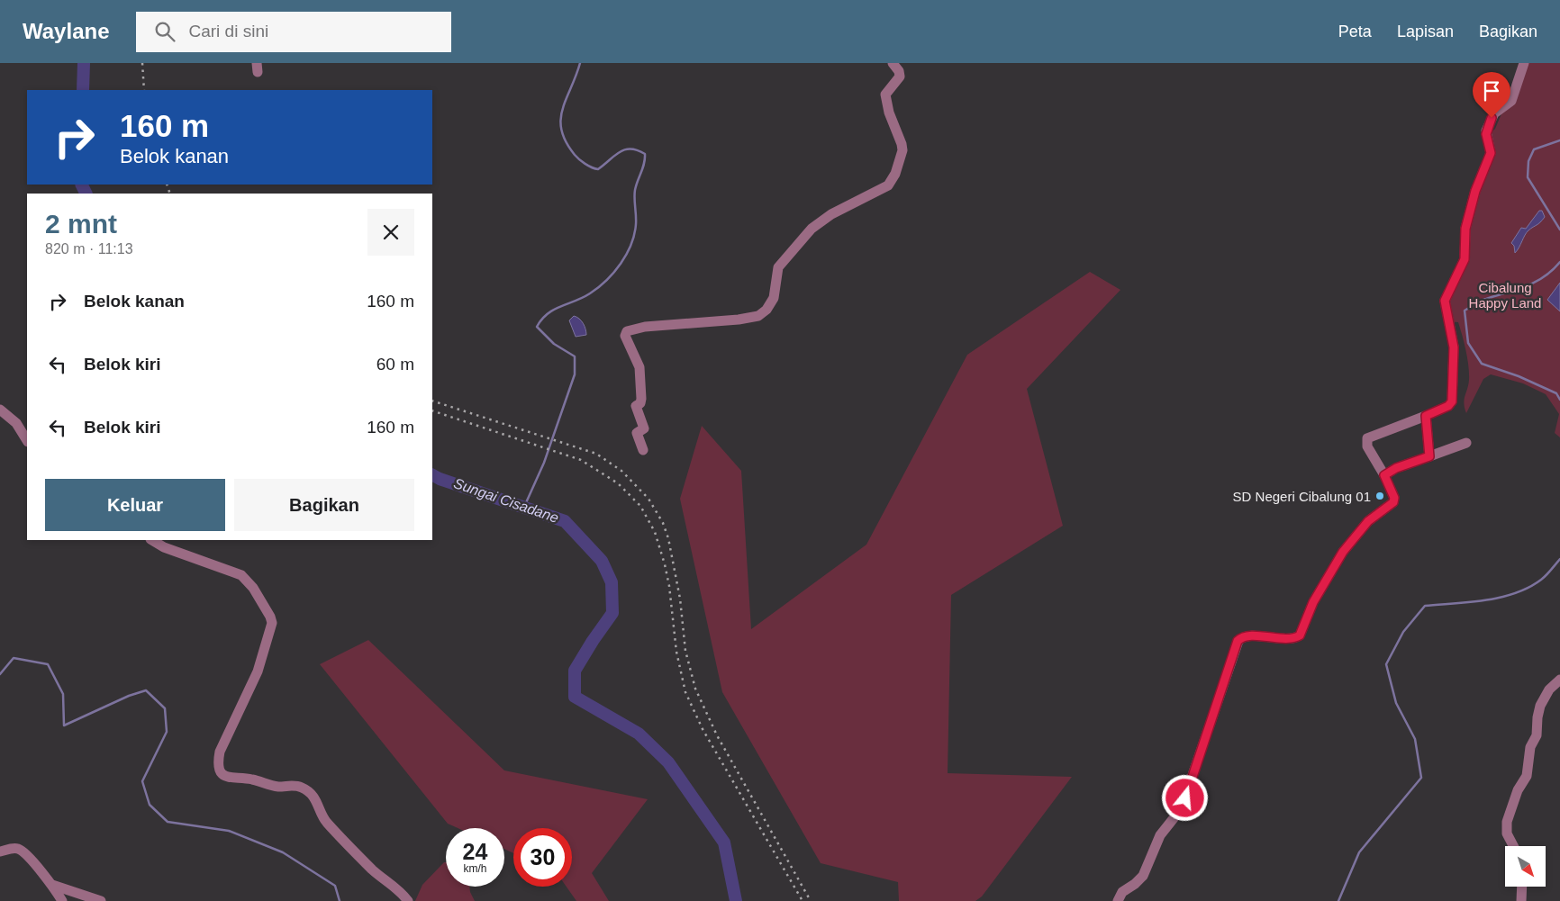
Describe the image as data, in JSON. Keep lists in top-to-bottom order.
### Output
{
  "water": ["Sungai Cisadane"],
  "parks": ["Cibalung Happy Land"],
  "places": ["SD Negeri Cibalung 01"],
  "north": "bottom right",
  "page": {
    "header": "Waylane",
    "search": "Cari di sini",
    "nav": ["Peta", "Lapisan", "Bagikan"],
    "turn": ["160 m", "Belok kanan"],
    "heading": ["2 mnt", "820 m · 11:13"],
    "list": [
      {
        "name": "Belok kanan",
        "value": "160 m"
      },
      {
        "name": "Belok kiri",
        "value": "60 m"
      },
      {
        "name": "Belok kiri",
        "value": "160 m"
      }
    ],
    "buttons": ["Keluar", "Bagikan"],
    "speed": "24 km/h",
    "limit": "30"
  }
}
